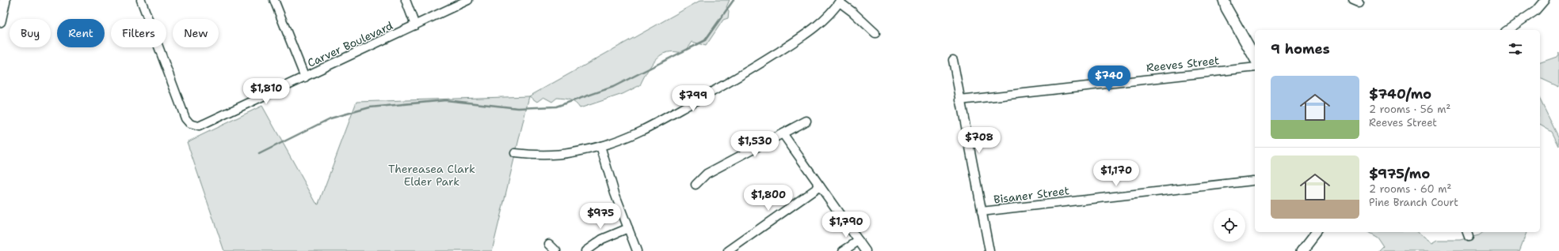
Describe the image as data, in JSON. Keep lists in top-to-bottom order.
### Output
{
  "streets": {
    "street": ["Carver Boulevard", "Reeves Street", "Bisaner Street"]
  },
  "parks": ["Thereasea Clark Elder Park"],
  "page": {
    "chip": [
      "Buy",
      "Rent",
      "Filters",
      "New"
    ],
    "heading": "9 homes",
    "price": [
      "$740",
      "$1,810",
      "$799",
      "$708",
      "$1,530",
      "$1,170",
      "$1,800",
      "$975",
      "$1,790"
    ],
    "list": [
      {
        "name": "$740/mo",
        "note": "2 rooms · 56 m² · Reeves Street"
      },
      {
        "name": "$975/mo",
        "note": "2 rooms · 60 m² · Pine Branch Court"
      }
    ]
  }
}
